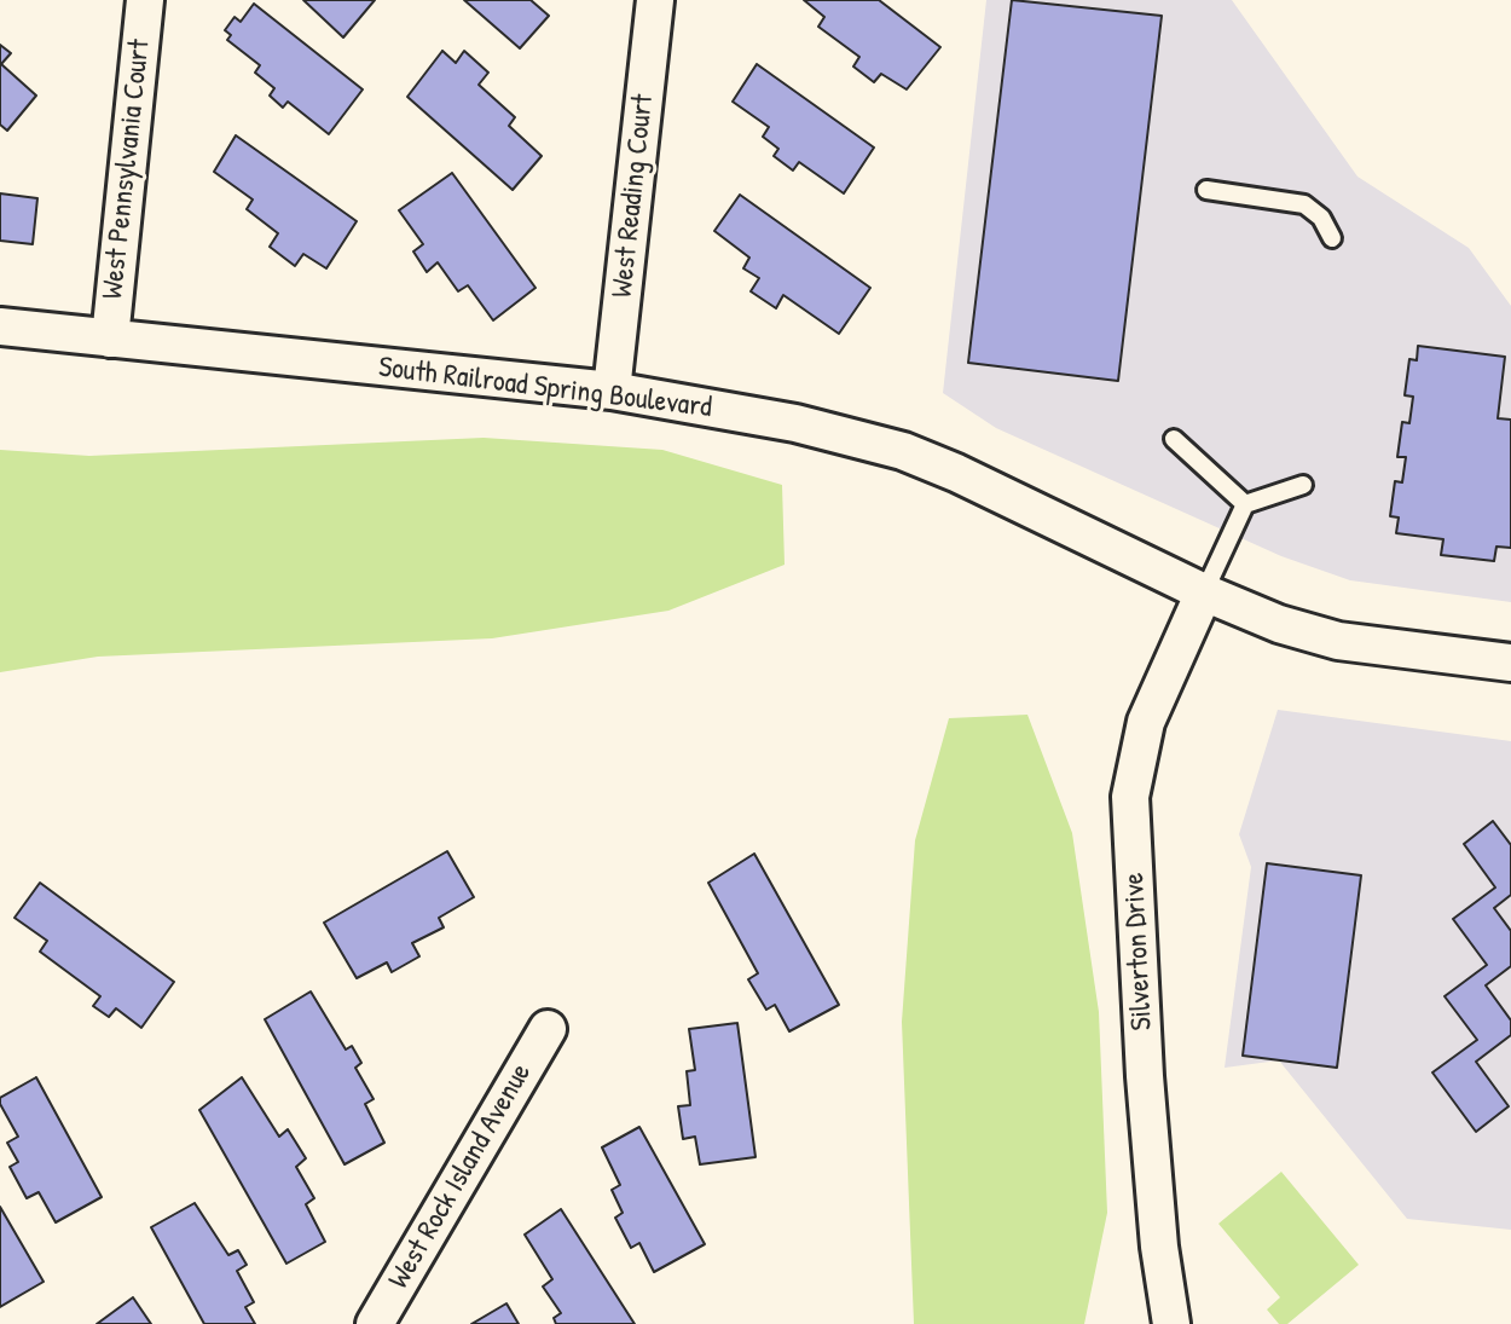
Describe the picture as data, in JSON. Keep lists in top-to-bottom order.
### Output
{
  "streets": {
    "street": [
      "West Pennsylvania Court",
      "West Reading Court",
      "South Railroad Spring Boulevard",
      "Silverton Drive",
      "West Rock Island Avenue"
    ]
  },
  "crossings": [
    ["West Pennsylvania Court", "South Railroad Spring Boulevard"],
    ["West Reading Court", "South Railroad Spring Boulevard"],
    ["South Railroad Spring Boulevard", "Silverton Drive"]
  ]
}
